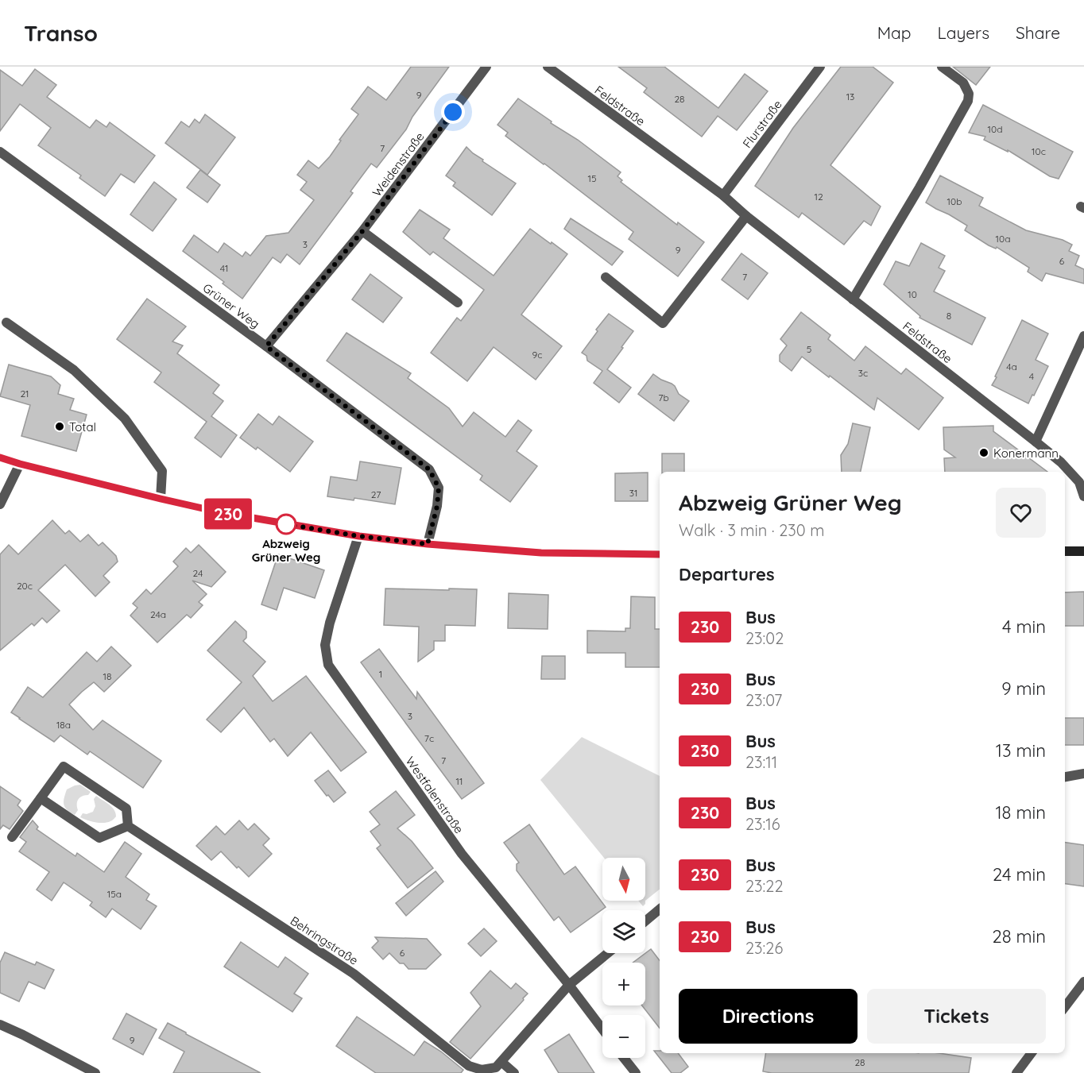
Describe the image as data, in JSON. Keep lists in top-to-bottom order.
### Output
{
  "streets": {
    "street": [
      "Feldstraße",
      "Flurstraße",
      "Weidenstraße",
      "Grüner Weg",
      "Westfalenstraße",
      "Behringstraße"
    ]
  },
  "crossings": [
    ["Feldstraße", "Flurstraße"],
    ["Weidenstraße", "Grüner Weg"],
    ["Westfalenstraße", "Behringstraße"]
  ],
  "places": ["Total", "Konermann", "Abzweig Grüner Weg"],
  "lines": ["bus line 230"],
  "house_numbers": [
    "9",
    "13",
    "28",
    "10d",
    "7",
    "10c",
    "15",
    "12",
    "10b",
    "10a",
    "3",
    "9",
    "6",
    "41",
    "7",
    "10",
    "8",
    "5",
    "9c",
    "4a",
    "3c",
    "4",
    "21",
    "7b",
    "31",
    "27",
    "24",
    "20c",
    "24a",
    "1",
    "18",
    "3",
    "18a",
    "7c",
    "7",
    "11",
    "15a",
    "6",
    "9",
    "28"
  ],
  "north": "bottom",
  "page": {
    "header": "Transo",
    "nav": ["Map", "Layers", "Share"],
    "on_map": "230",
    "heading": [
      ["Abzweig Grüner Weg", "Walk · 3 min · 230 m"],
      "Departures"
    ],
    "list": [
      {
        "mark": "230",
        "name": "Bus",
        "note": "23:02",
        "value": "4 min"
      },
      {
        "mark": "230",
        "name": "Bus",
        "note": "23:07",
        "value": "9 min"
      },
      {
        "mark": "230",
        "name": "Bus",
        "note": "23:11",
        "value": "13 min"
      },
      {
        "mark": "230",
        "name": "Bus",
        "note": "23:16",
        "value": "18 min"
      },
      {
        "mark": "230",
        "name": "Bus",
        "note": "23:22",
        "value": "24 min"
      },
      {
        "mark": "230",
        "name": "Bus",
        "note": "23:26",
        "value": "28 min"
      }
    ],
    "map_buttons": ["+", "−"],
    "buttons": ["Directions", "Tickets"]
  }
}
